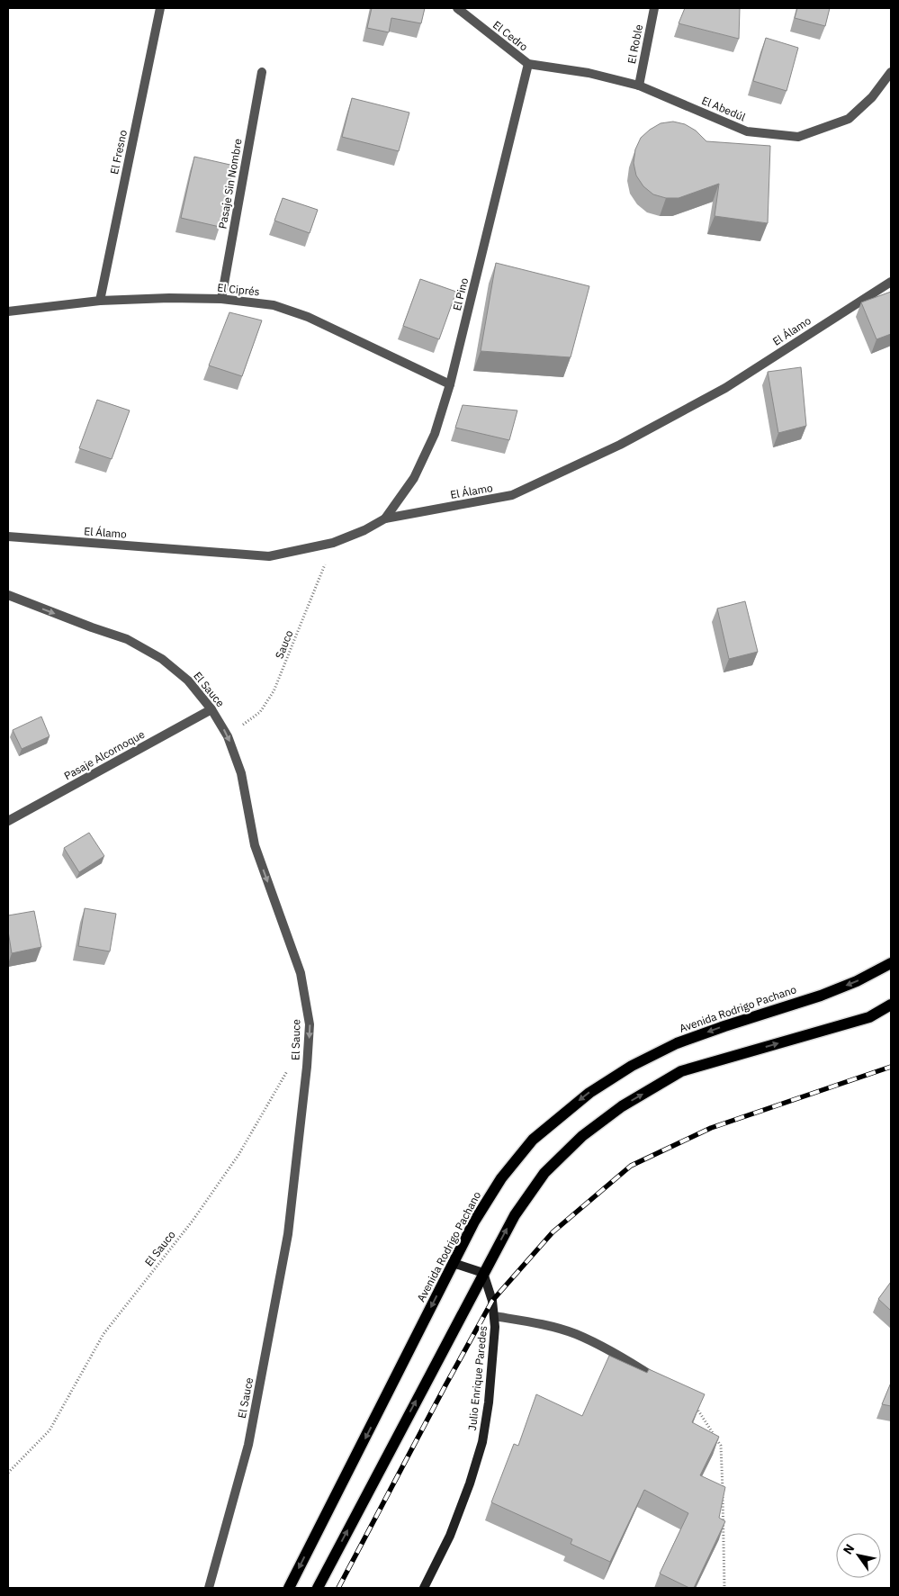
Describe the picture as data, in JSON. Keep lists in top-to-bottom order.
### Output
{
  "streets": {
    "main road": ["Avenida Rodrigo Pachano", "Julio Enrique Paredes"],
    "street": [
      "El Cedro",
      "El Roble",
      "El Abedúl",
      "El Fresno",
      "Pasaje Sin Nombre",
      "El Ciprés",
      "El Pino",
      "El Álamo",
      "El Sauce",
      "Pasaje Alcornoque"
    ],
    "path": ["Sauco", "El Sauco"]
  },
  "crossings": [
    ["El Cedro", "El Abedúl"],
    ["El Cedro", "El Pino"],
    ["El Roble", "El Abedúl"],
    ["El Abedúl", "El Pino"],
    ["El Fresno", "El Ciprés"],
    ["Pasaje Sin Nombre", "El Ciprés"],
    ["El Ciprés", "El Pino"],
    ["El Pino", "El Álamo"],
    ["El Álamo", "Sauco"],
    ["Sauco", "El Sauce"],
    ["El Sauce", "Pasaje Alcornoque"]
  ],
  "one_way": ["El Sauce"],
  "north": "top left"
}
